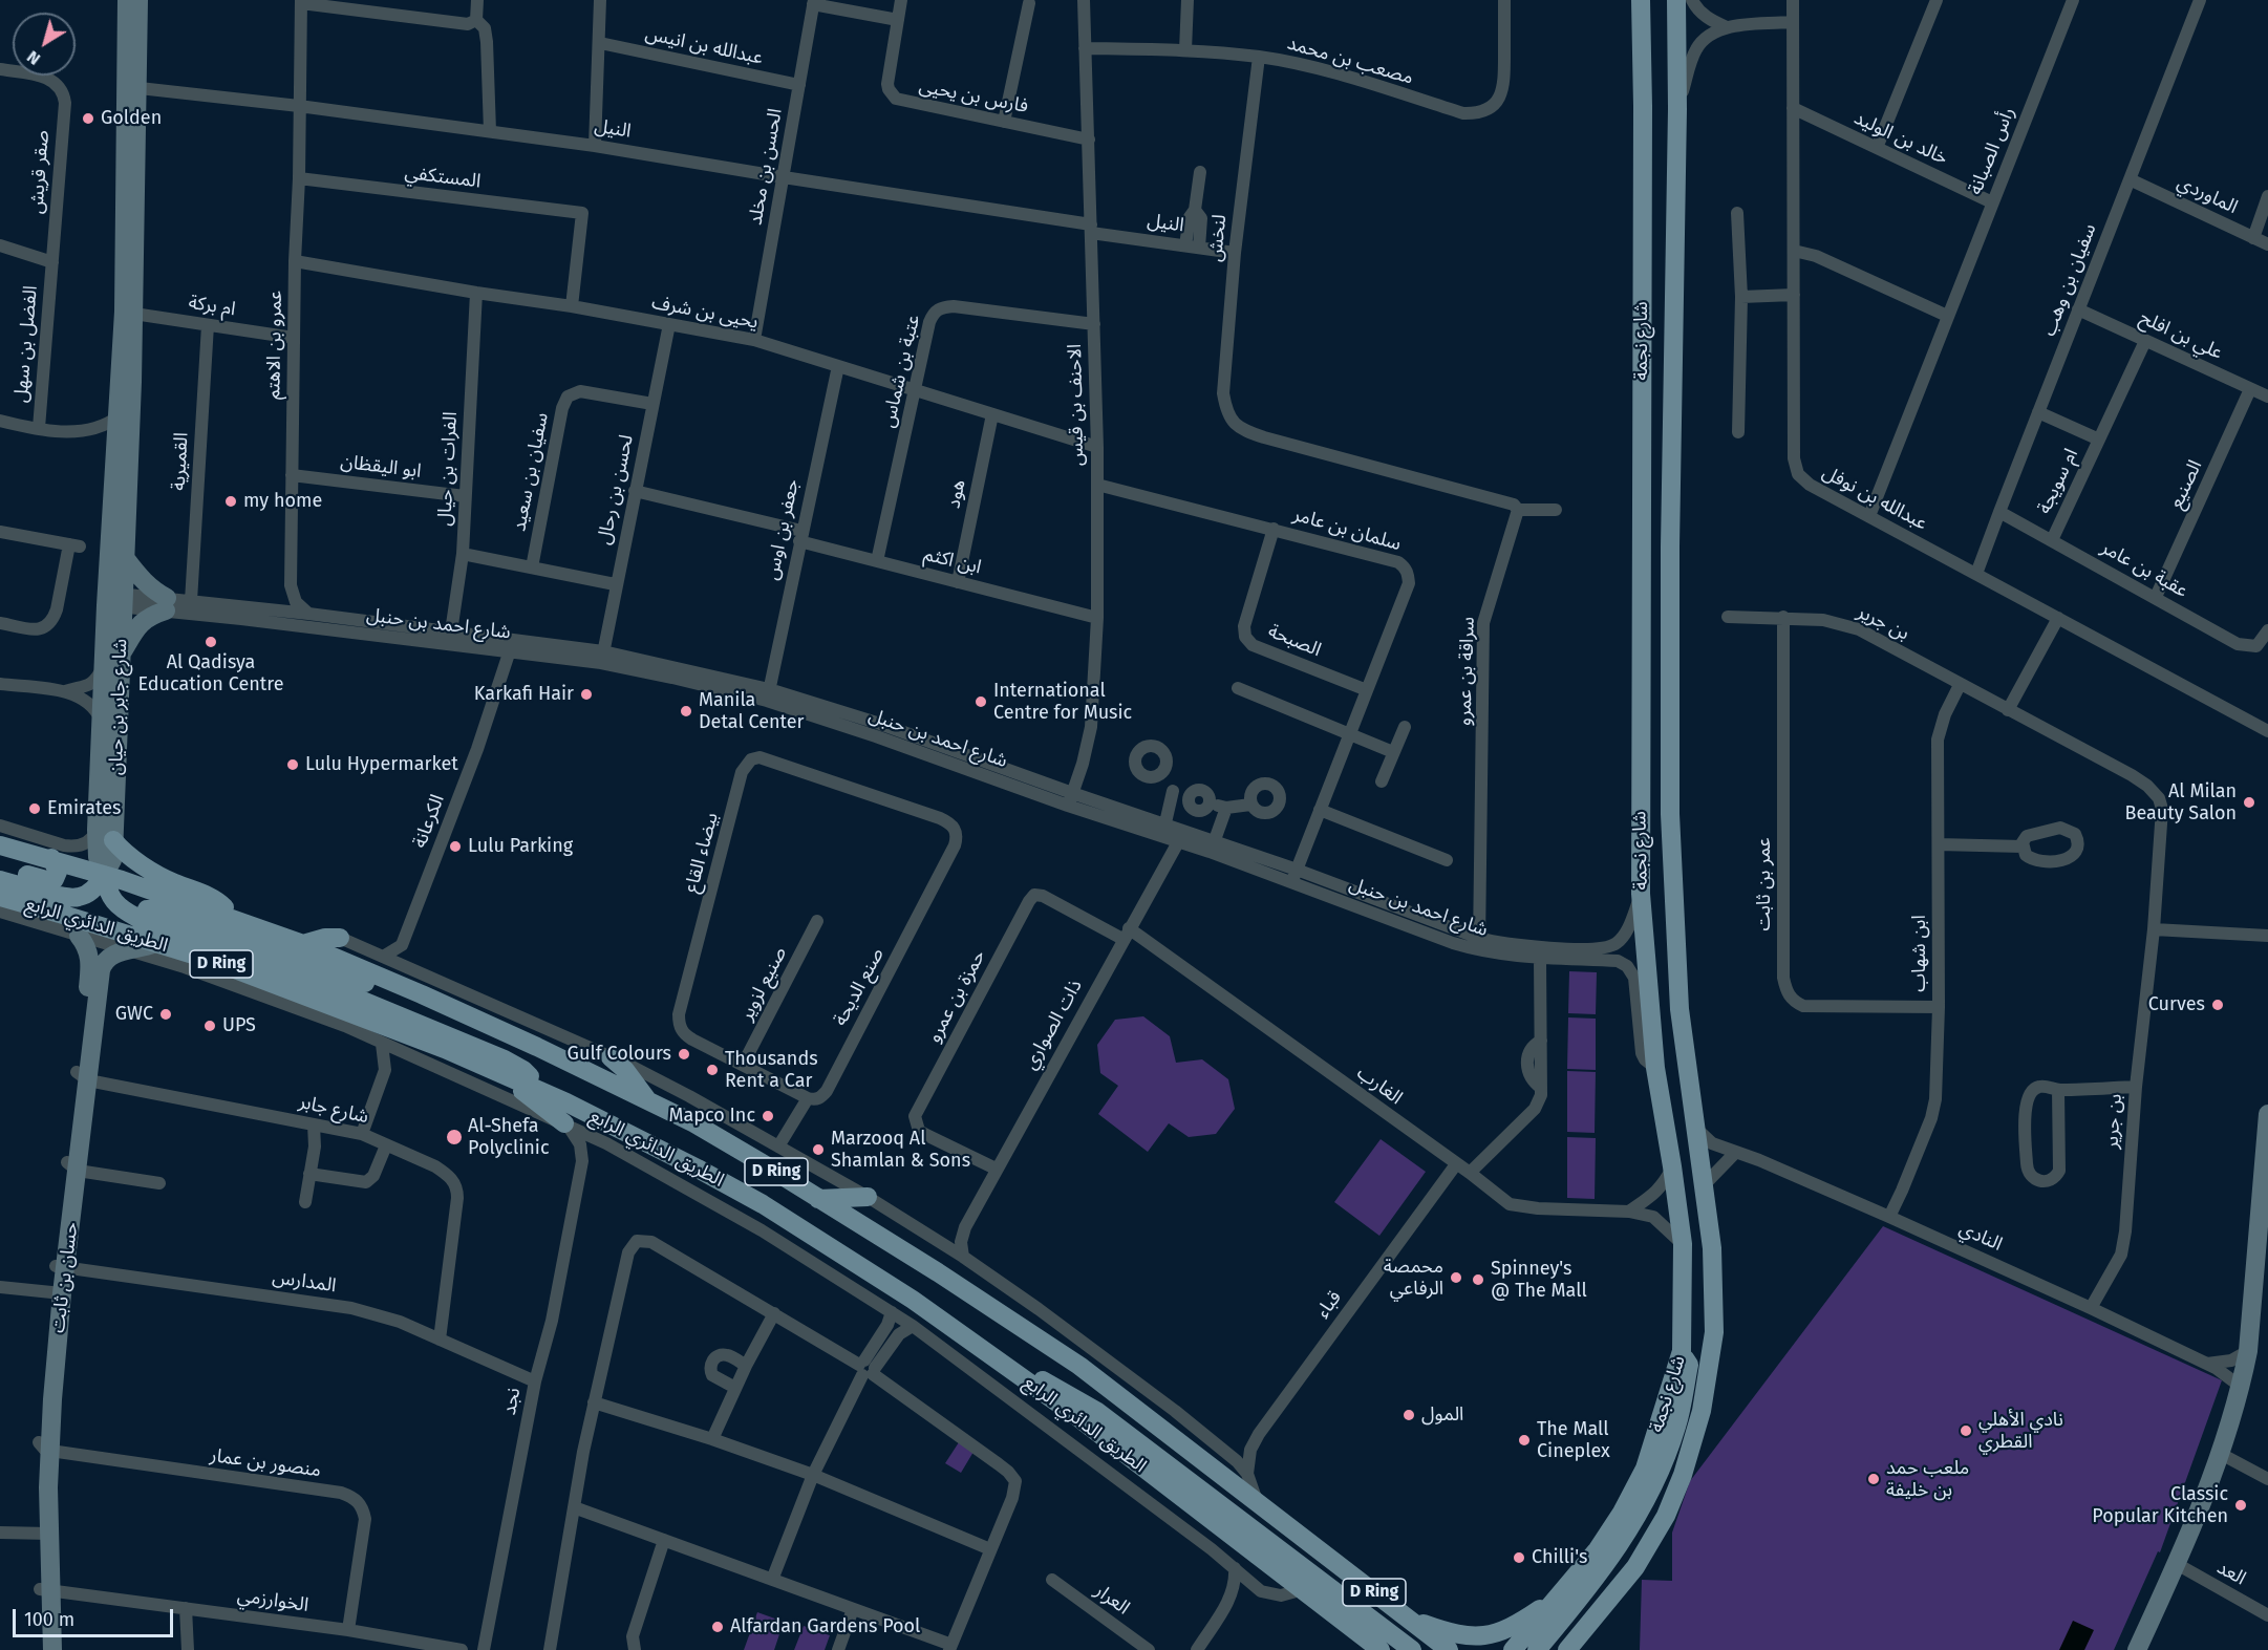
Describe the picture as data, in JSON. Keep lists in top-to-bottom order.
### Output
{
  "streets": {
    "main road": ["شارع نجمة", "الطريق الدائري الرابع", "D Ring"],
    "street": [
      "عبدالله بن انيس",
      "مصعب بن محمد",
      "فارس بن يحيى",
      "النيل",
      "خالد بن الوليد",
      "رأس الصبانة",
      "الحسن بن مخلد",
      "صقر قريش",
      "المستكفي",
      "الماوردي",
      "لنخش",
      "سفيان بن وهب",
      "ام بركة",
      "يحيى بن شرف",
      "علي بن افلح",
      "الفضل بن سهل",
      "عمرو بن الاهتم",
      "عتبة بن شماس",
      "الاحنف بن قيس",
      "القميرية",
      "ابو اليقظان",
      "الفرات بن حيال",
      "سفيان بن سعيد",
      "ام سويجة",
      "الصنيع",
      "لحسن بن رحال",
      "هود",
      "عبدالله بن نوفل",
      "جعفر بن اوس",
      "سلمان بن عامر",
      "ابن اكثم",
      "عقبة بن عامر",
      "بن جرير",
      "شارع احمد بن حنبل",
      "الصبحة",
      "سراقة بن عمرو",
      "شارع جابر بن حيان",
      "الكرعانة",
      "بيضاء القاع",
      "عمر بن ثابت",
      "ابن شهاب",
      "صنيع لزوير",
      "صنع الديحة",
      "حمزة بن عمرو",
      "ذات الصواري",
      "الغارب",
      "شارع جابر",
      "النادي",
      "حسان بن ثابت",
      "المدارس",
      "قباء",
      "نجد",
      "منصور بن عمار",
      "العد",
      "العرار",
      "الخوارزمي"
    ]
  },
  "crossings": [
    ["عبدالله بن انيس", "الحسن بن مخلد"],
    ["مصعب بن محمد", "لنخش"],
    ["مصعب بن محمد", "الاحنف بن قيس"],
    ["فارس بن يحيى", "الاحنف بن قيس"],
    ["النيل", "الحسن بن مخلد"],
    ["النيل", "لنخش"],
    ["النيل", "عمرو بن الاهتم"],
    ["النيل", "الاحنف بن قيس"],
    ["النيل", "شارع جابر بن حيان"],
    ["خالد بن الوليد", "رأس الصبانة"],
    ["خالد بن الوليد", "عبدالله بن نوفل"],
    ["رأس الصبانة", "عبدالله بن نوفل"],
    ["الحسن بن مخلد", "يحيى بن شرف"],
    ["صقر قريش", "الفضل بن سهل"],
    ["المستكفي", "يحيى بن شرف"],
    ["المستكفي", "عمرو بن الاهتم"],
    ["الماوردي", "سفيان بن وهب"],
    ["لنخش", "سراقة بن عمرو"],
    ["سفيان بن وهب", "علي بن افلح"],
    ["سفيان بن وهب", "ام سويجة"],
    ["سفيان بن وهب", "عبدالله بن نوفل"],
    ["سفيان بن وهب", "عقبة بن عامر"],
    ["ام بركة", "عمرو بن الاهتم"],
    ["ام بركة", "القميرية"],
    ["ام بركة", "شارع جابر بن حيان"],
    ["يحيى بن شرف", "عمرو بن الاهتم"],
    ["يحيى بن شرف", "عتبة بن شماس"],
    ["يحيى بن شرف", "الاحنف بن قيس"],
    ["يحيى بن شرف", "الفرات بن حيال"],
    ["يحيى بن شرف", "لحسن بن رحال"],
    ["يحيى بن شرف", "هود"],
    ["يحيى بن شرف", "جعفر بن اوس"],
    ["علي بن افلح", "ام سويجة"],
    ["علي بن افلح", "الصنيع"],
    ["شارع نجمة", "شارع احمد بن حنبل"],
    ["شارع نجمة", "الغارب"],
    ["شارع نجمة", "النادي"],
    ["الفضل بن سهل", "شارع جابر بن حيان"],
    ["عمرو بن الاهتم", "ابو اليقظان"],
    ["عتبة بن شماس", "الاحنف بن قيس"],
    ["عتبة بن شماس", "ابن اكثم"],
    ["الاحنف بن قيس", "سلمان بن عامر"],
    ["الاحنف بن قيس", "ابن اكثم"],
    ["الاحنف بن قيس", "شارع احمد بن حنبل"],
    ["القميرية", "شارع احمد بن حنبل"],
    ["ابو اليقظان", "الفرات بن حيال"],
    ["الفرات بن حيال", "شارع احمد بن حنبل"],
    ["سفيان بن سعيد", "لحسن بن رحال"],
    ["ام سويجة", "عقبة بن عامر"],
    ["الصنيع", "عقبة بن عامر"],
    ["لحسن بن رحال", "ابن اكثم"],
    ["لحسن بن رحال", "شارع احمد بن حنبل"],
    ["هود", "ابن اكثم"],
    ["جعفر بن اوس", "ابن اكثم"],
    ["جعفر بن اوس", "شارع احمد بن حنبل"],
    ["سلمان بن عامر", "شارع احمد بن حنبل"],
    ["سلمان بن عامر", "الصبحة"],
    ["بن جرير", "عمر بن ثابت"],
    ["بن جرير", "ابن شهاب"],
    ["بن جرير", "النادي"],
    ["شارع احمد بن حنبل", "سراقة بن عمرو"],
    ["شارع احمد بن حنبل", "شارع جابر بن حيان"],
    ["شارع احمد بن حنبل", "الكرعانة"],
    ["شارع احمد بن حنبل", "ذات الصواري"],
    ["شارع جابر بن حيان", "الطريق الدائري الرابع"],
    ["بيضاء القاع", "صنيع لزوير"],
    ["بيضاء القاع", "صنع الديحة"],
    ["عمر بن ثابت", "ابن شهاب"],
    ["الطريق الدائري الرابع", "حسان بن ثابت"],
    ["الطريق الدائري الرابع", "نجد"],
    ["ابن شهاب", "النادي"],
    ["حمزة بن عمرو", "ذات الصواري"],
    ["حمزة بن عمرو", "الغارب"],
    ["ذات الصواري", "الغارب"],
    ["الغارب", "قباء"],
    ["شارع جابر", "حسان بن ثابت"],
    ["شارع جابر", "المدارس"],
    ["حسان بن ثابت", "المدارس"],
    ["حسان بن ثابت", "منصور بن عمار"],
    ["حسان بن ثابت", "الخوارزمي"],
    ["المدارس", "نجد"],
    ["منصور بن عمار", "الخوارزمي"]
  ],
  "places": [
    "Golden",
    "my home",
    "Al Qadisya Education Centre",
    "Karkafi Hair",
    "International Centre for Music",
    "Manila Detal Center",
    "Lulu Hypermarket",
    "Al Milan Beauty Salon",
    "Emirates",
    "Lulu Parking",
    "Curves",
    "GWC",
    "UPS",
    "Gulf Colours",
    "Thousands Rent a Car",
    "Mapco Inc",
    "Al-Shefa Polyclinic",
    "Marzooq Al Shamlan & Sons",
    "محمصة الرفاعي",
    "Spinney's @ The Mall",
    "المول",
    "نادي الأهلي القطري",
    "The Mall Cineplex",
    "ملعب حمد بن خليفة",
    "Classic Popular Kitchen",
    "Chilli's",
    "Alfardan Gardens Pool"
  ],
  "scale_bar": "100 m",
  "north": "bottom left"
}
